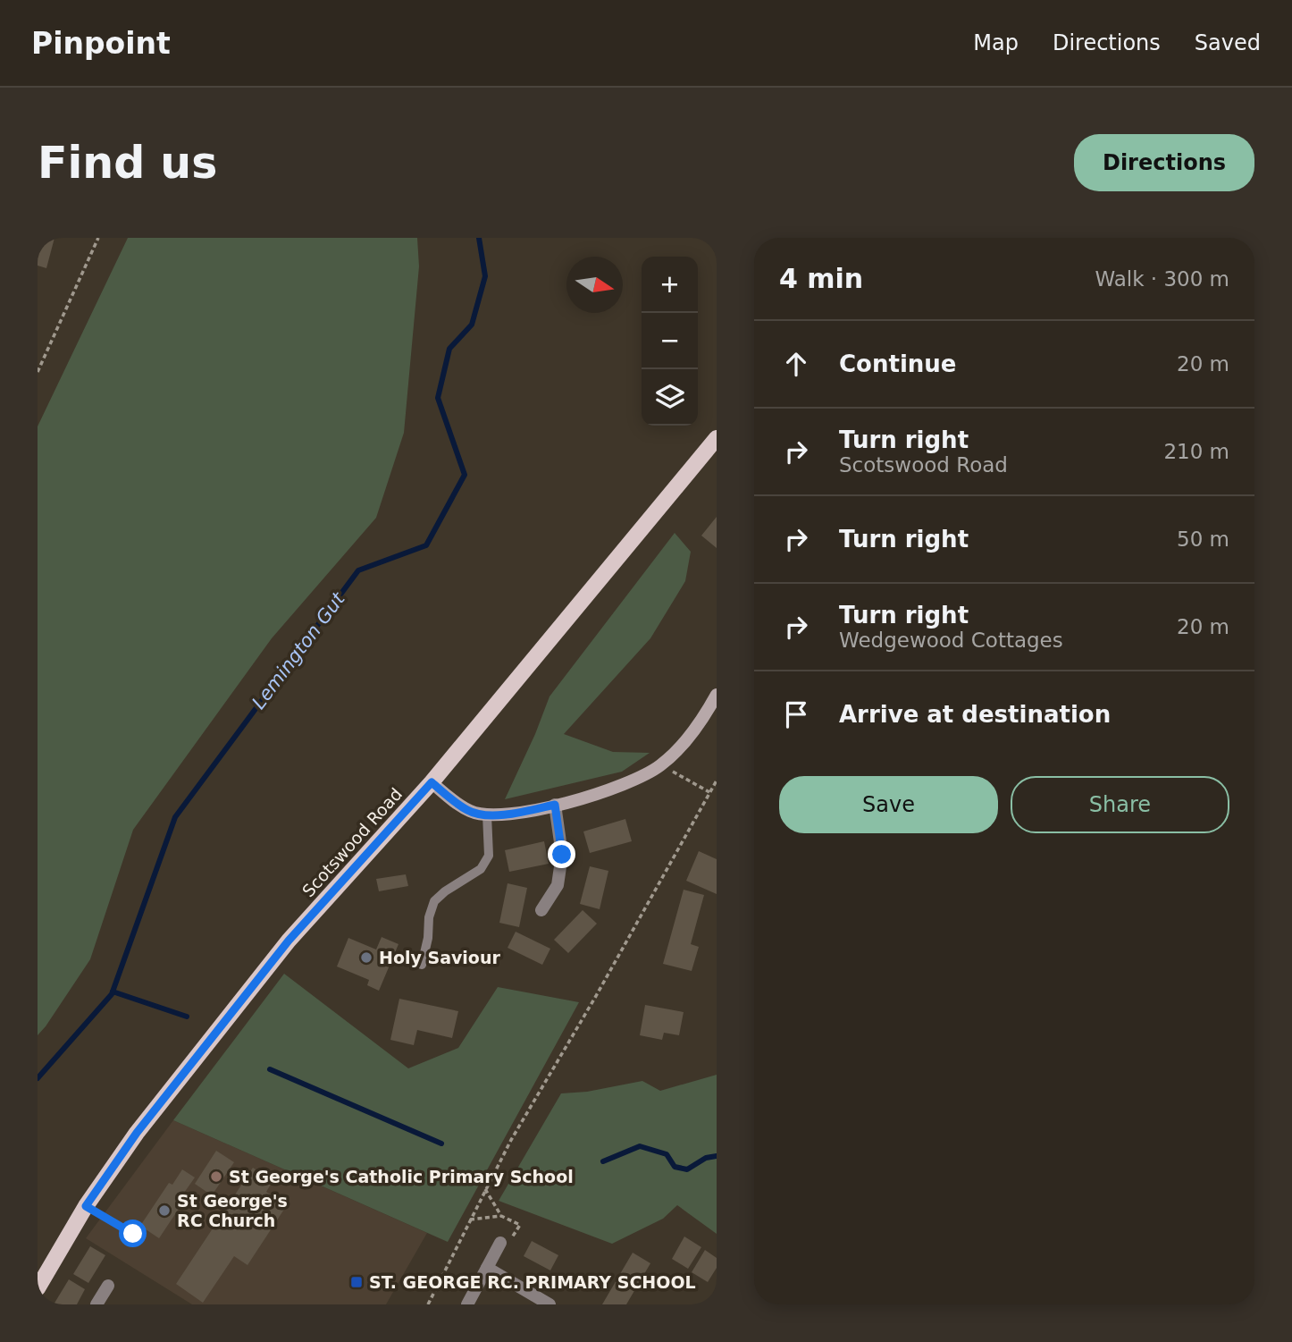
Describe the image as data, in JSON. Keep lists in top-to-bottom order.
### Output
{
  "streets": {
    "main road": ["Scotswood Road"]
  },
  "water": ["Lemington Gut"],
  "places": {
    "other": ["Holy Saviour", "St George's Catholic Primary School", "St George's RC Church"],
    "transit": ["ST. GEORGE RC. PRIMARY SCHOOL"]
  },
  "north": "right",
  "page": {
    "header": "Pinpoint",
    "nav": ["Map", "Directions", "Saved"],
    "buttons": [
      "Directions",
      ["Save", "Share"]
    ],
    "title": "Find us",
    "heading": ["4 min", "Walk · 300 m"],
    "map_buttons": ["+", "−"],
    "list": [
      ["Continue", "20 m"],
      ["Turn right", "Scotswood Road", "210 m"],
      ["Turn right", "50 m"],
      ["Turn right", "Wedgewood Cottages", "20 m"],
      "Arrive at destination"
    ]
  }
}
